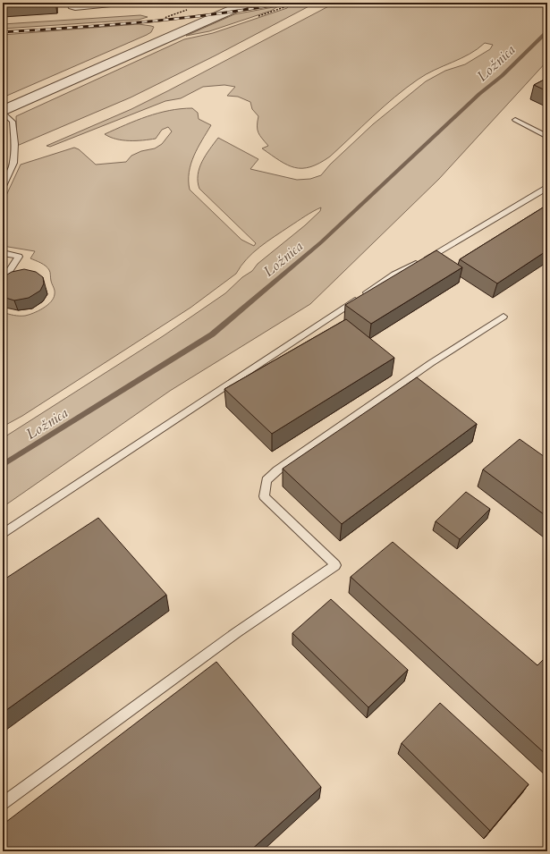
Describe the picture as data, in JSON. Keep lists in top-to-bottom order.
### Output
{
  "water": ["Ložnica"]
}
